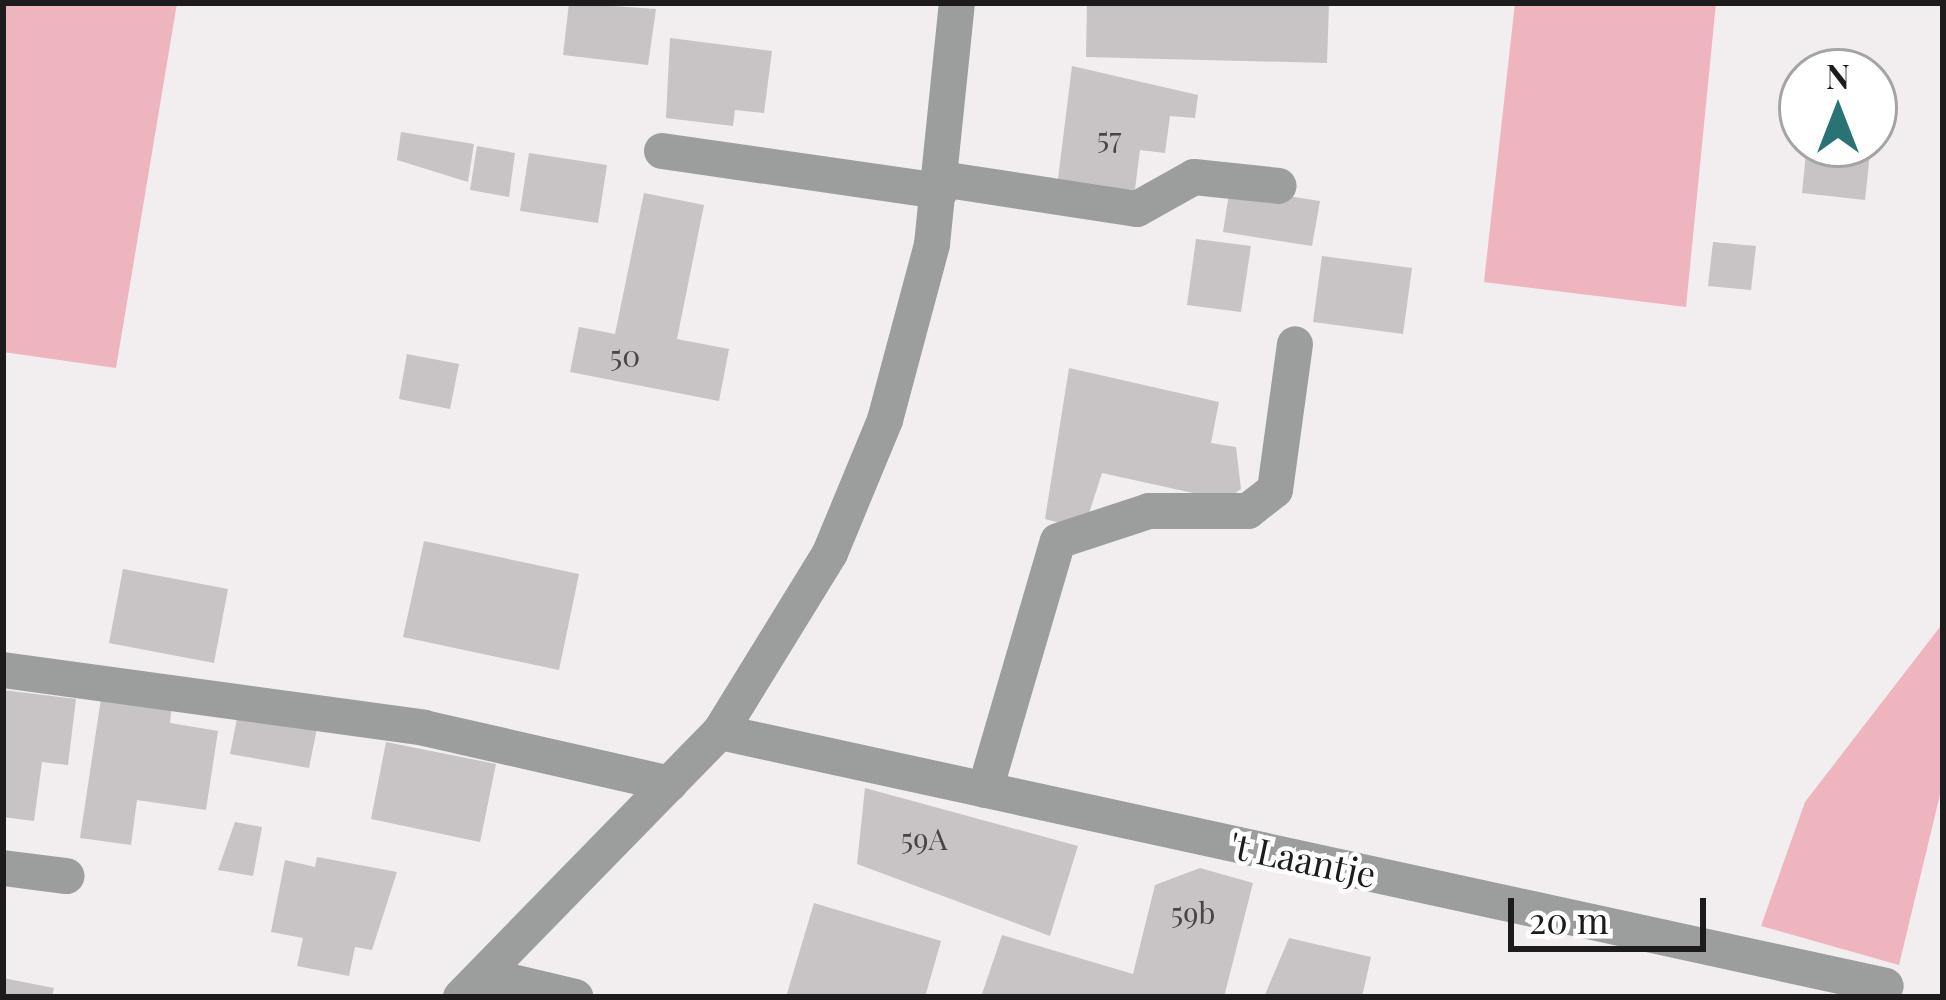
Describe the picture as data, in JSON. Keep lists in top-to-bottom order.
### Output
{
  "streets": {
    "street": ["'t Laantje"]
  },
  "house_numbers": [
    "57",
    "50",
    "59A",
    "59b"
  ],
  "scale_bar": "20 m",
  "north": "top"
}
